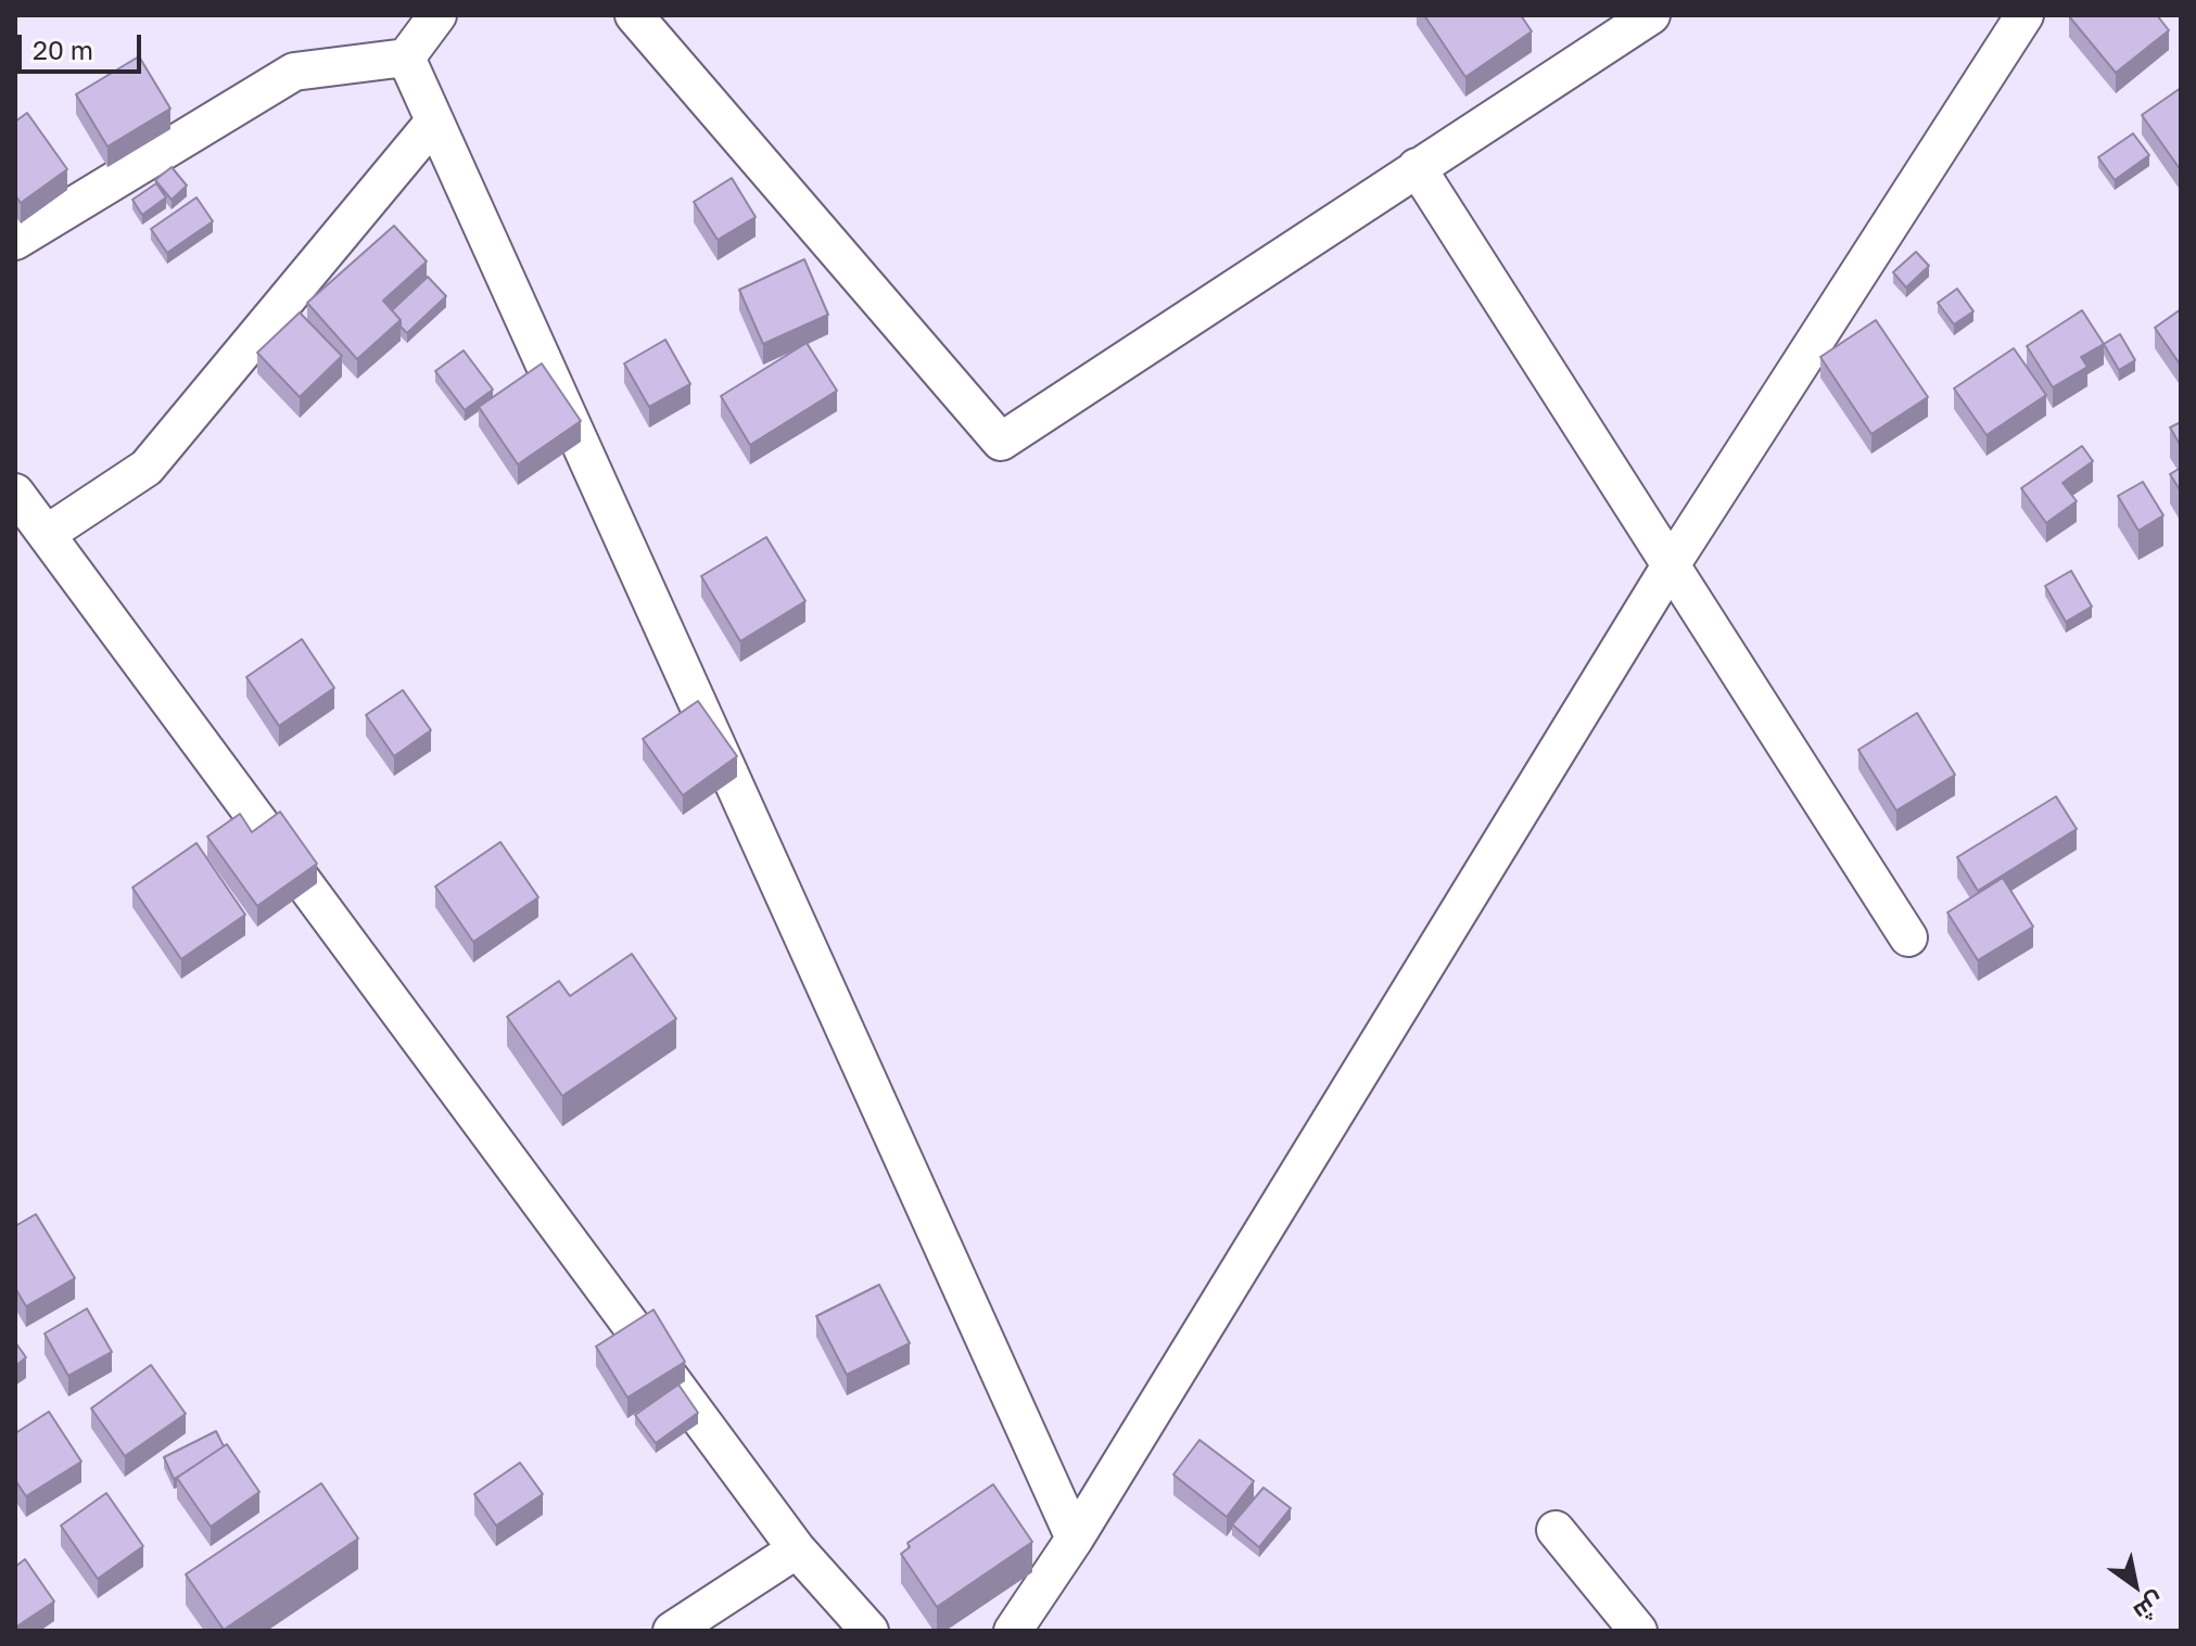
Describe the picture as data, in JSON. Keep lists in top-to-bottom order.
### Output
{
  "scale_bar": "20 m",
  "north": "bottom right"
}
